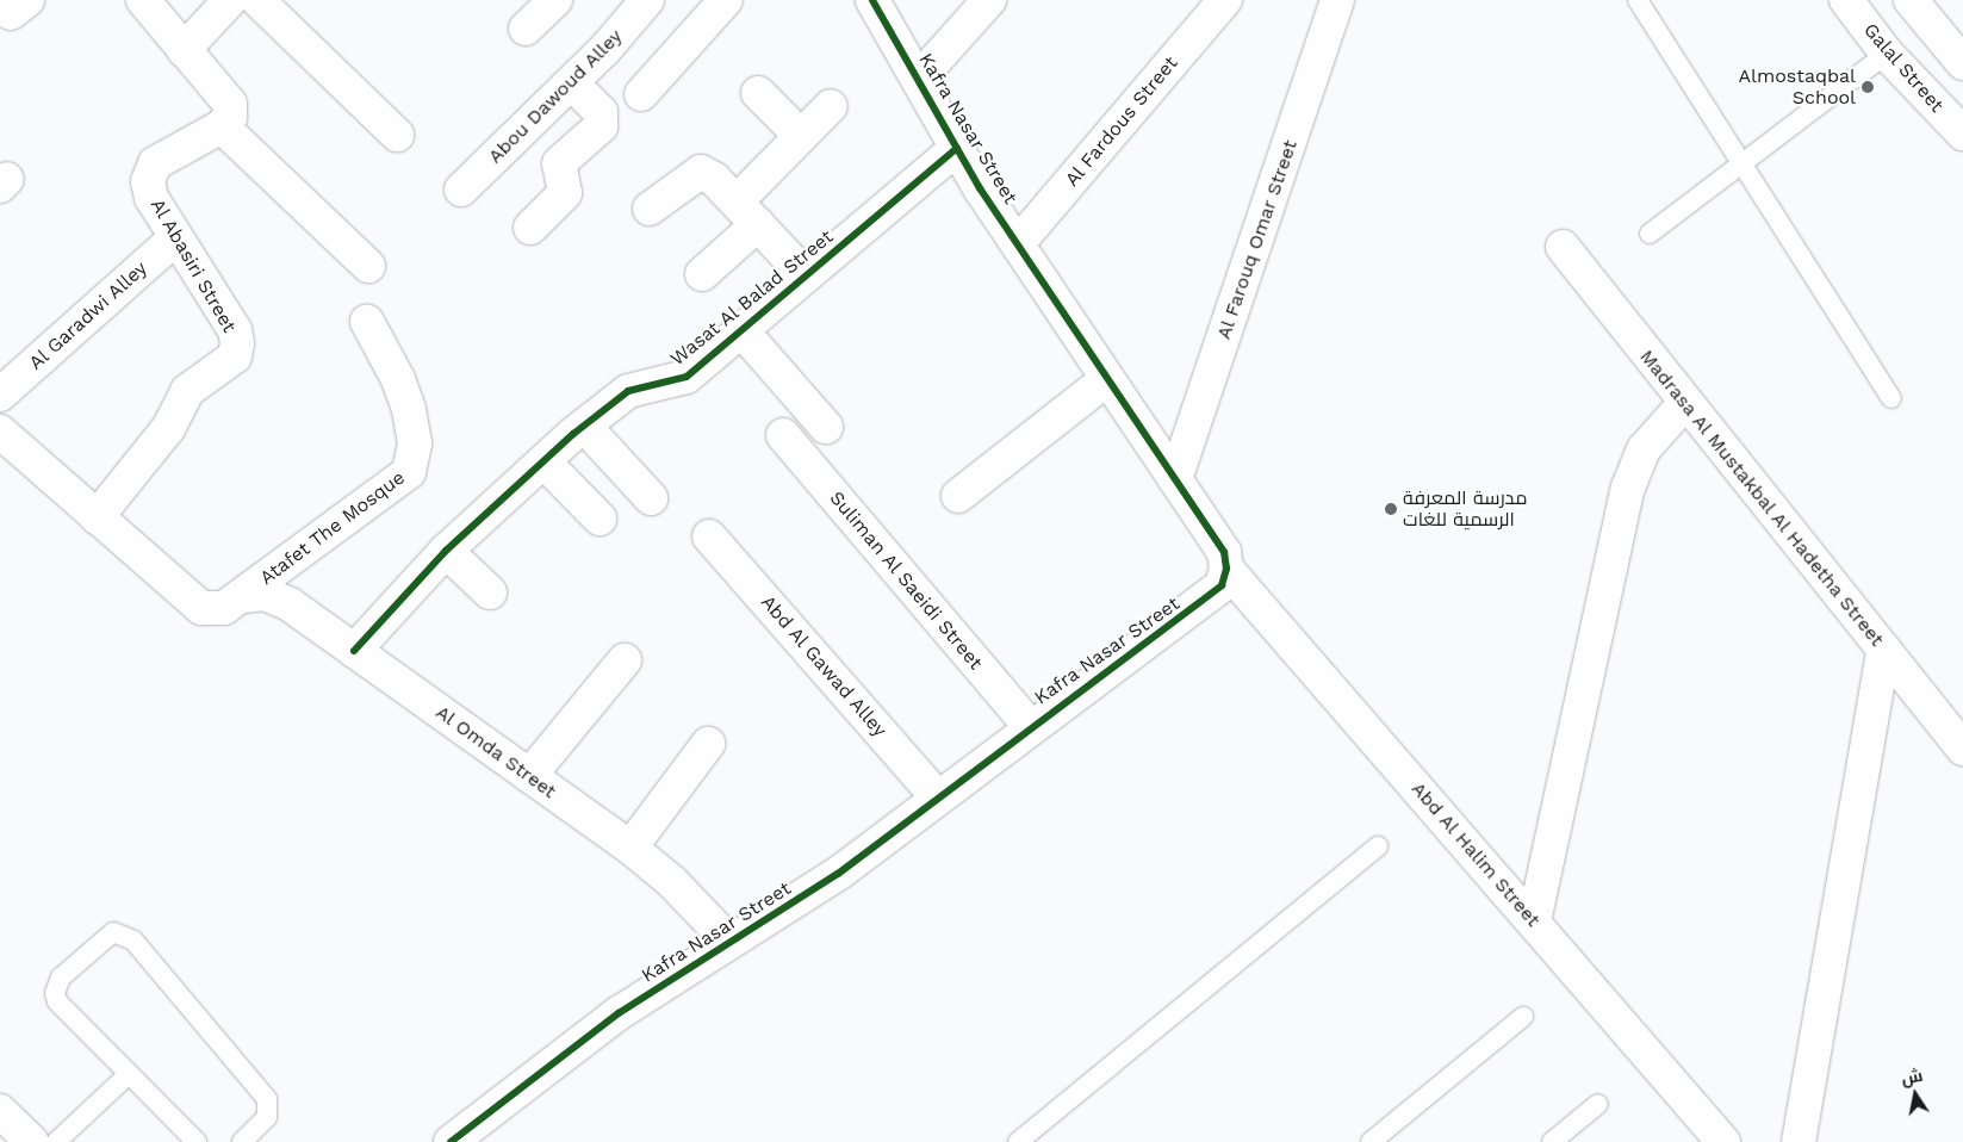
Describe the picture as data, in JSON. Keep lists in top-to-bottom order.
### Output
{
  "streets": {
    "street": [
      "Galal Street",
      "Abou Dawoud Alley",
      "Al Fardous Street",
      "Kafra Nasar Street",
      "Al Farouq Omar Street",
      "Al Abasiri Street",
      "Wasat Al Balad Street",
      "Al Garadwi Alley",
      "Madrasa Al Mustakbal Al Hadetha Street",
      "Atafet The Mosque",
      "Suliman Al Saeidi Street",
      "Abd Al Gawad Alley",
      "Al Omda Street",
      "Abd Al Halim Street"
    ]
  },
  "crossings": [
    ["Al Fardous Street", "Kafra Nasar Street"],
    ["Kafra Nasar Street", "Al Farouq Omar Street"],
    ["Kafra Nasar Street", "Wasat Al Balad Street"],
    ["Kafra Nasar Street", "Suliman Al Saeidi Street"],
    ["Kafra Nasar Street", "Abd Al Gawad Alley"],
    ["Kafra Nasar Street", "Al Omda Street"],
    ["Kafra Nasar Street", "Abd Al Halim Street"],
    ["Al Abasiri Street", "Al Garadwi Alley"],
    ["Wasat Al Balad Street", "Al Omda Street"],
    ["Atafet The Mosque", "Al Omda Street"]
  ],
  "places": ["Almostaqbal School", "مدرسة المعرفة الرسمية للغات"],
  "north": "top"
}
